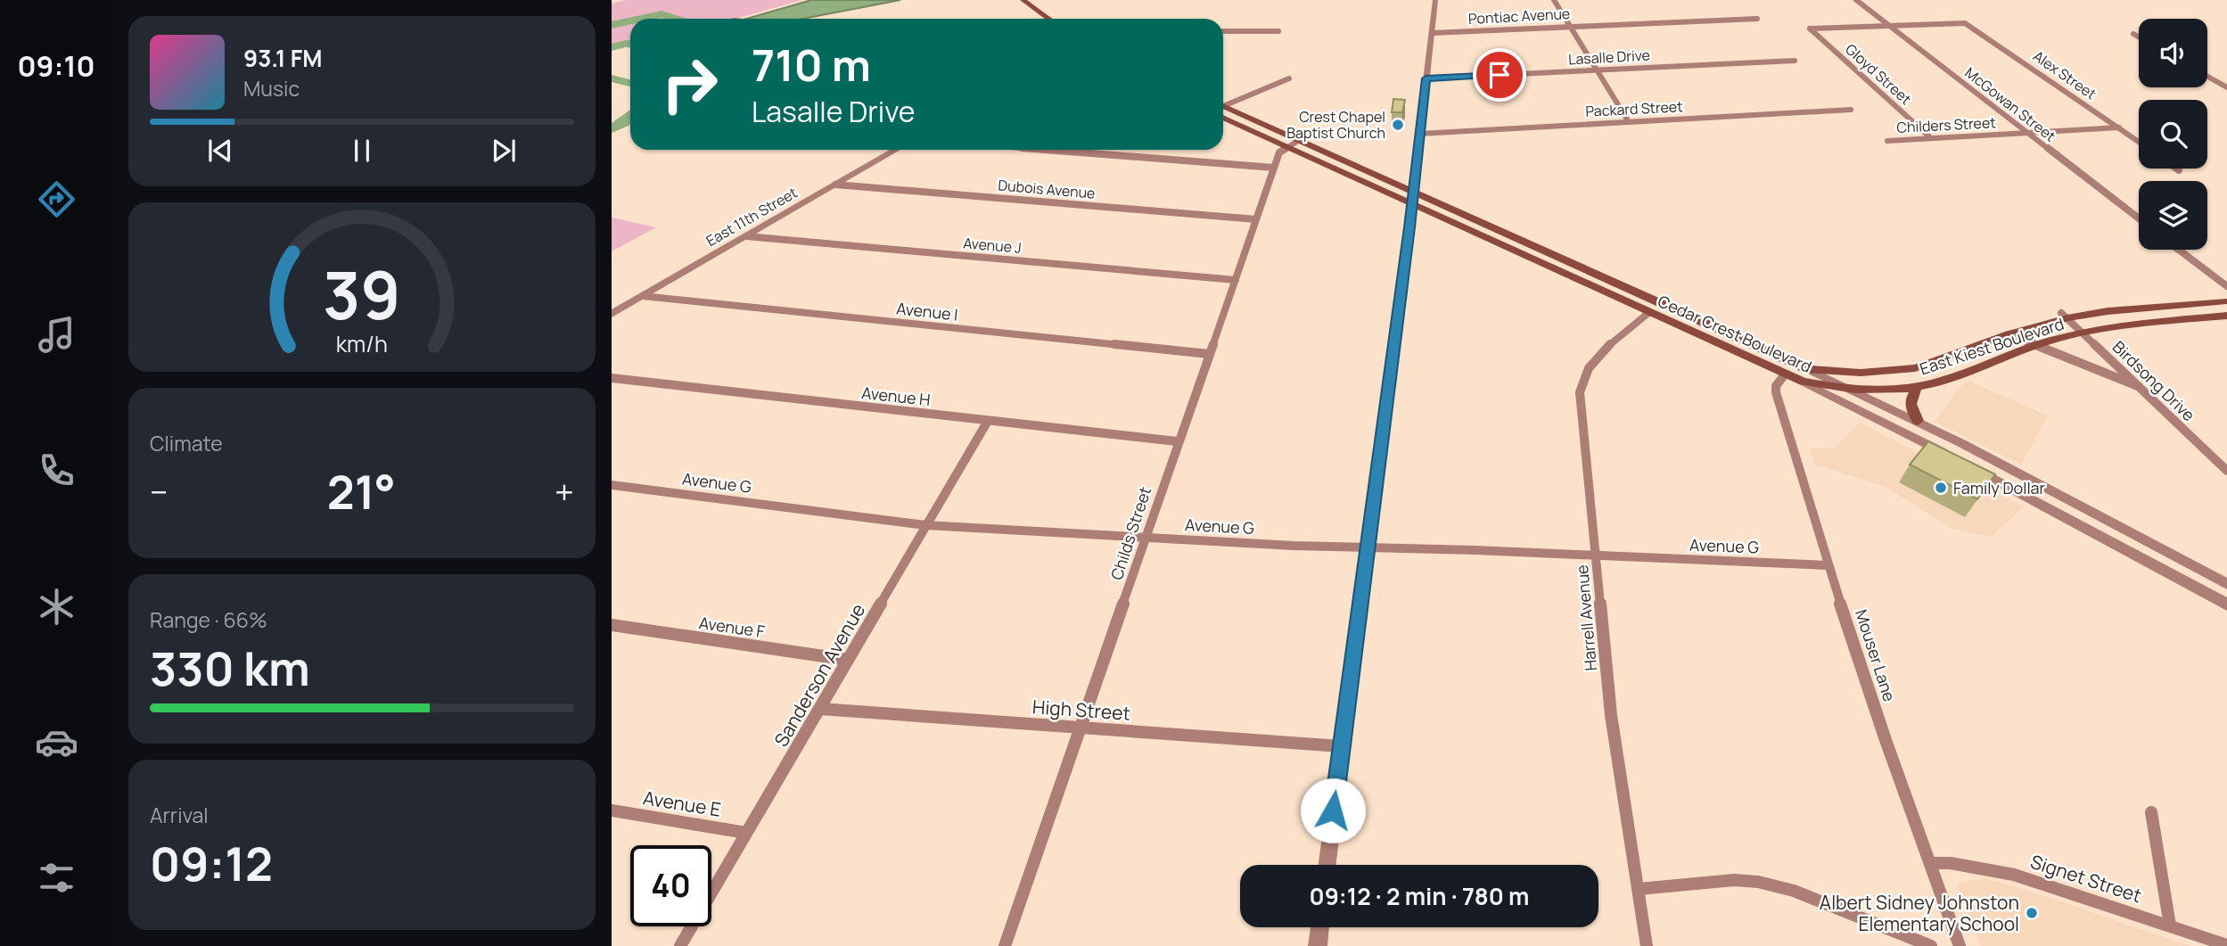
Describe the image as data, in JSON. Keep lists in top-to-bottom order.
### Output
{
  "streets": {
    "main road": ["Cedar Crest Boulevard", "East Kiest Boulevard"],
    "street": [
      "Pontiac Avenue",
      "Lasalle Drive",
      "Gloyd Street",
      "Alex Street",
      "McGowan Street",
      "Packard Street",
      "Childers Street",
      "Dubois Avenue",
      "East 11th Street",
      "Avenue J",
      "Avenue I",
      "Birdsong Drive",
      "Avenue H",
      "Avenue G",
      "Childs Street",
      "Harrell Avenue",
      "Avenue F",
      "Mouser Lane",
      "Sanderson Avenue",
      "High Street",
      "Avenue E",
      "Signet Street"
    ]
  },
  "crossings": [
    ["Gloyd Street", "Alex Street"],
    ["Gloyd Street", "McGowan Street"],
    ["Gloyd Street", "Childers Street"],
    ["Alex Street", "McGowan Street"],
    ["Alex Street", "Childers Street"],
    ["McGowan Street", "Childers Street"],
    ["Dubois Avenue", "East 11th Street"],
    ["Dubois Avenue", "Childs Street"],
    ["East 11th Street", "Avenue J"],
    ["East 11th Street", "Avenue I"],
    ["Avenue J", "Childs Street"],
    ["Avenue I", "Childs Street"],
    ["Cedar Crest Boulevard", "East Kiest Boulevard"],
    ["Cedar Crest Boulevard", "Childs Street"],
    ["Cedar Crest Boulevard", "Harrell Avenue"],
    ["Cedar Crest Boulevard", "Mouser Lane"],
    ["East Kiest Boulevard", "Birdsong Drive"],
    ["Avenue H", "Childs Street"],
    ["Avenue H", "Sanderson Avenue"],
    ["Avenue G", "Childs Street"],
    ["Avenue G", "Harrell Avenue"],
    ["Avenue G", "Mouser Lane"],
    ["Avenue G", "Sanderson Avenue"],
    ["Childs Street", "High Street"],
    ["Avenue F", "Sanderson Avenue"],
    ["Mouser Lane", "Signet Street"],
    ["Sanderson Avenue", "High Street"],
    ["Sanderson Avenue", "Avenue E"]
  ],
  "places": ["Crest Chapel Baptist Church", "Family Dollar", "Albert Sidney Johnston Elementary School"],
  "page": {
    "tabs": "09:10",
    "turn": ["710 m", "Lasalle Drive"],
    "song": ["93.1 FM", "Music"],
    "tile": [
      "Climate",
      ["Range · 66%", "330 km"],
      ["Arrival", "09:12"]
    ],
    "heat": ["−", "21°", "+"],
    "limit": "40",
    "trip": "09:12 · 2 min · 780 m",
    "gauge": ["39", "km/h"]
  }
}
